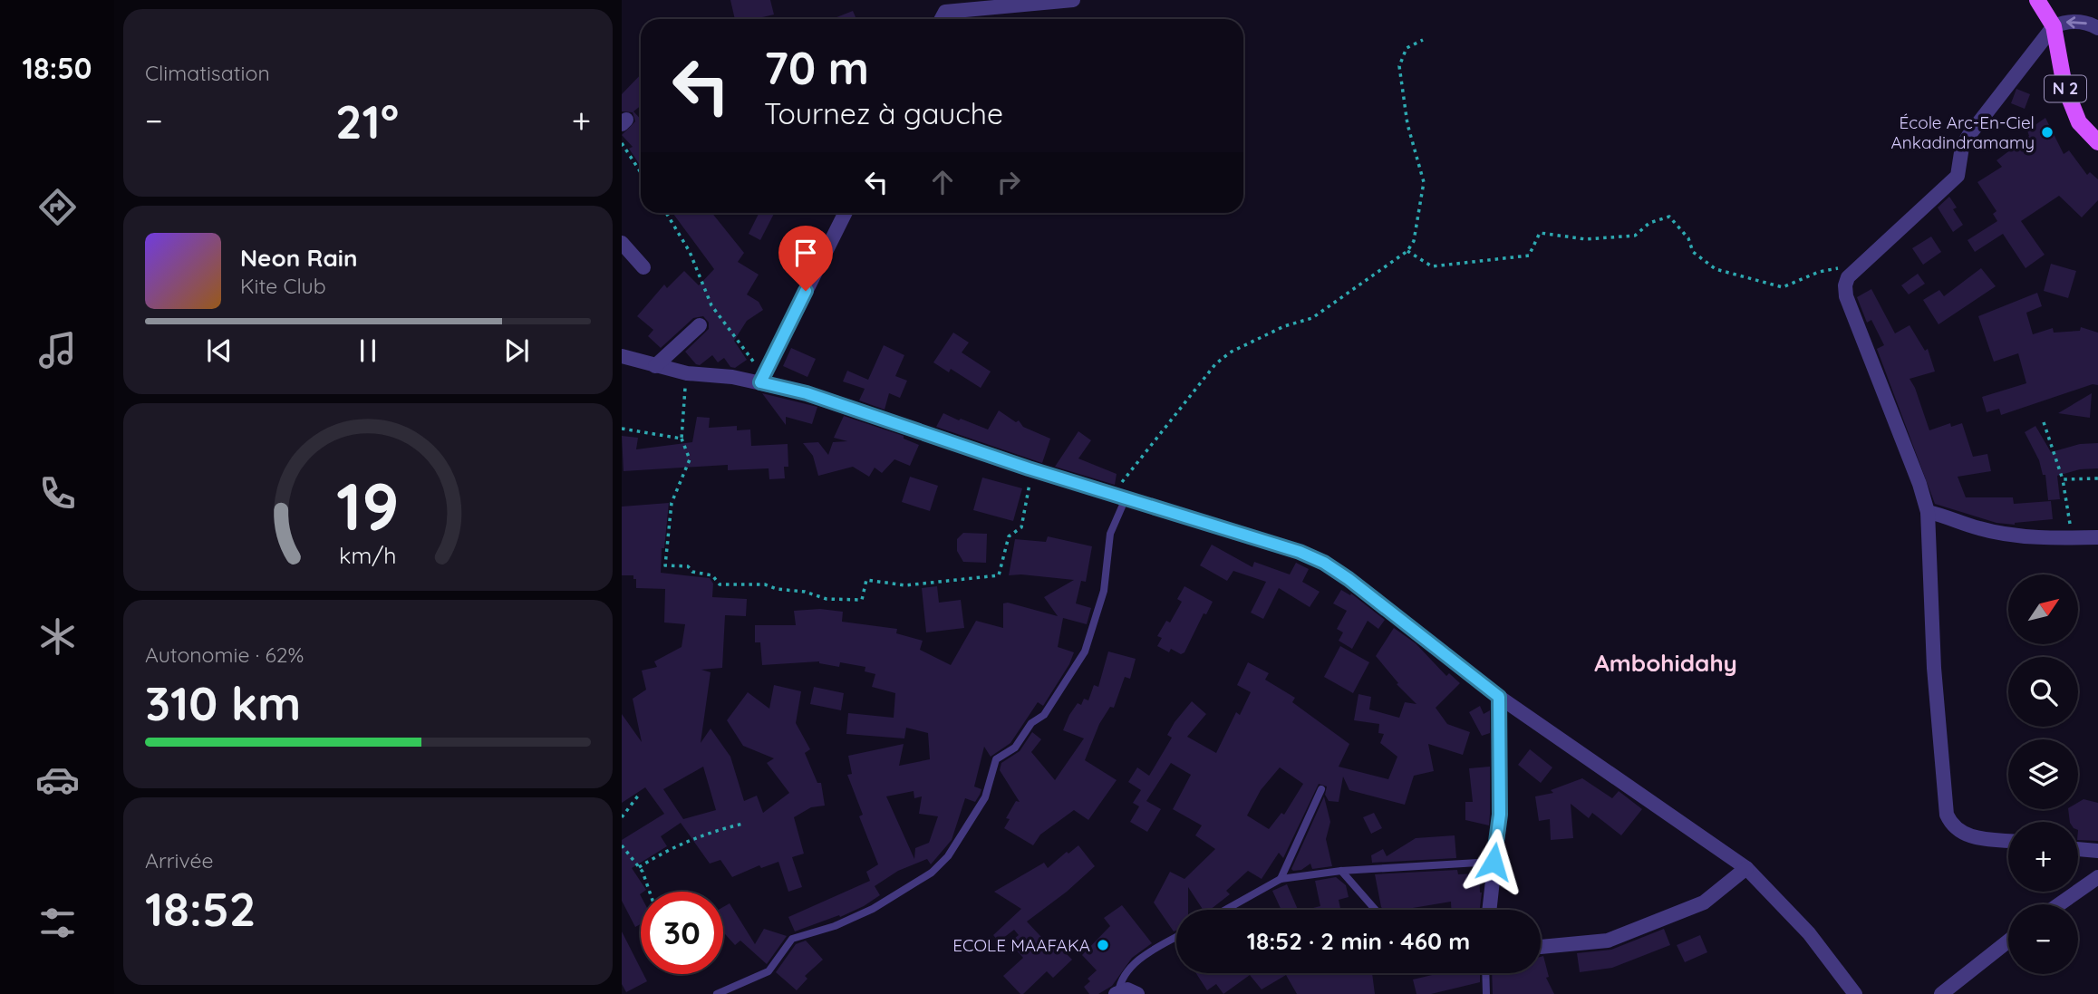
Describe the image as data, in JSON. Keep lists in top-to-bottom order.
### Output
{
  "streets": {
    "main road": ["N 2"]
  },
  "districts": ["Ambohidahy"],
  "places": ["École Arc-En-Ciel Ankadindramamy", "ECOLE MAAFAKA"],
  "north": "top right",
  "page": {
    "tabs": "18:50",
    "tile": [
      "Climatisation",
      ["Autonomie · 62%", "310 km"],
      ["Arrivée", "18:52"]
    ],
    "turn": ["70 m", "Tournez à gauche"],
    "heat": ["−", "21°", "+"],
    "song": ["Neon Rain", "Kite Club"],
    "map_buttons": ["+", "−"],
    "limit": "30",
    "trip": "18:52 · 2 min · 460 m",
    "gauge": ["19", "km/h"]
  }
}
